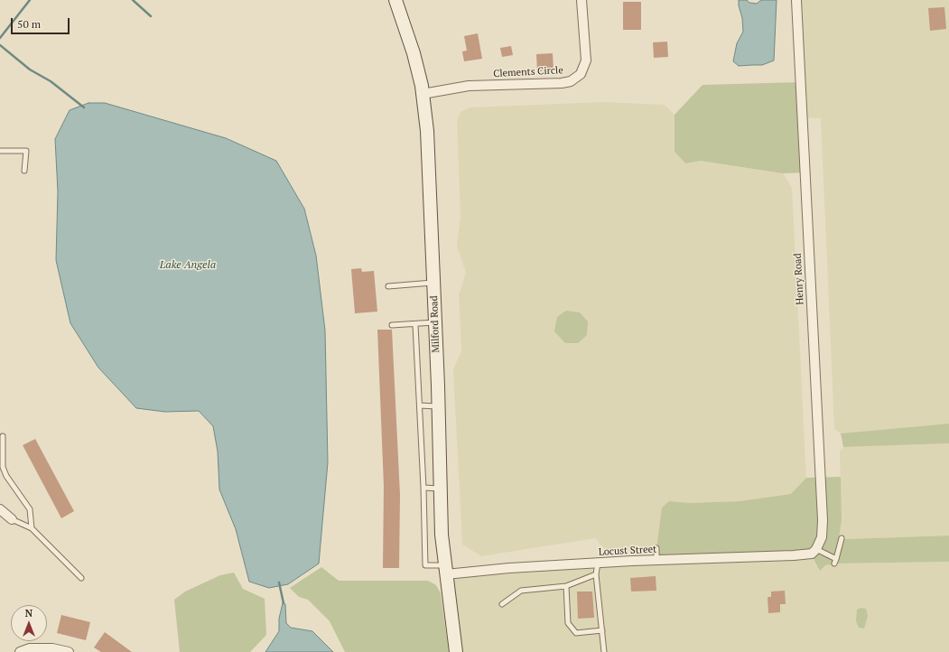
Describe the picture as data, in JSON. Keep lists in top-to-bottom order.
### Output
{
  "streets": {
    "street": [
      "Clements Circle",
      "Henry Road",
      "Milford Road",
      "Locust Street"
    ]
  },
  "crossings": [
    ["Clements Circle", "Milford Road"],
    ["Henry Road", "Locust Street"],
    ["Milford Road", "Locust Street"]
  ],
  "water": ["Lake Angela"],
  "scale_bar": "50 m",
  "north": "top"
}
